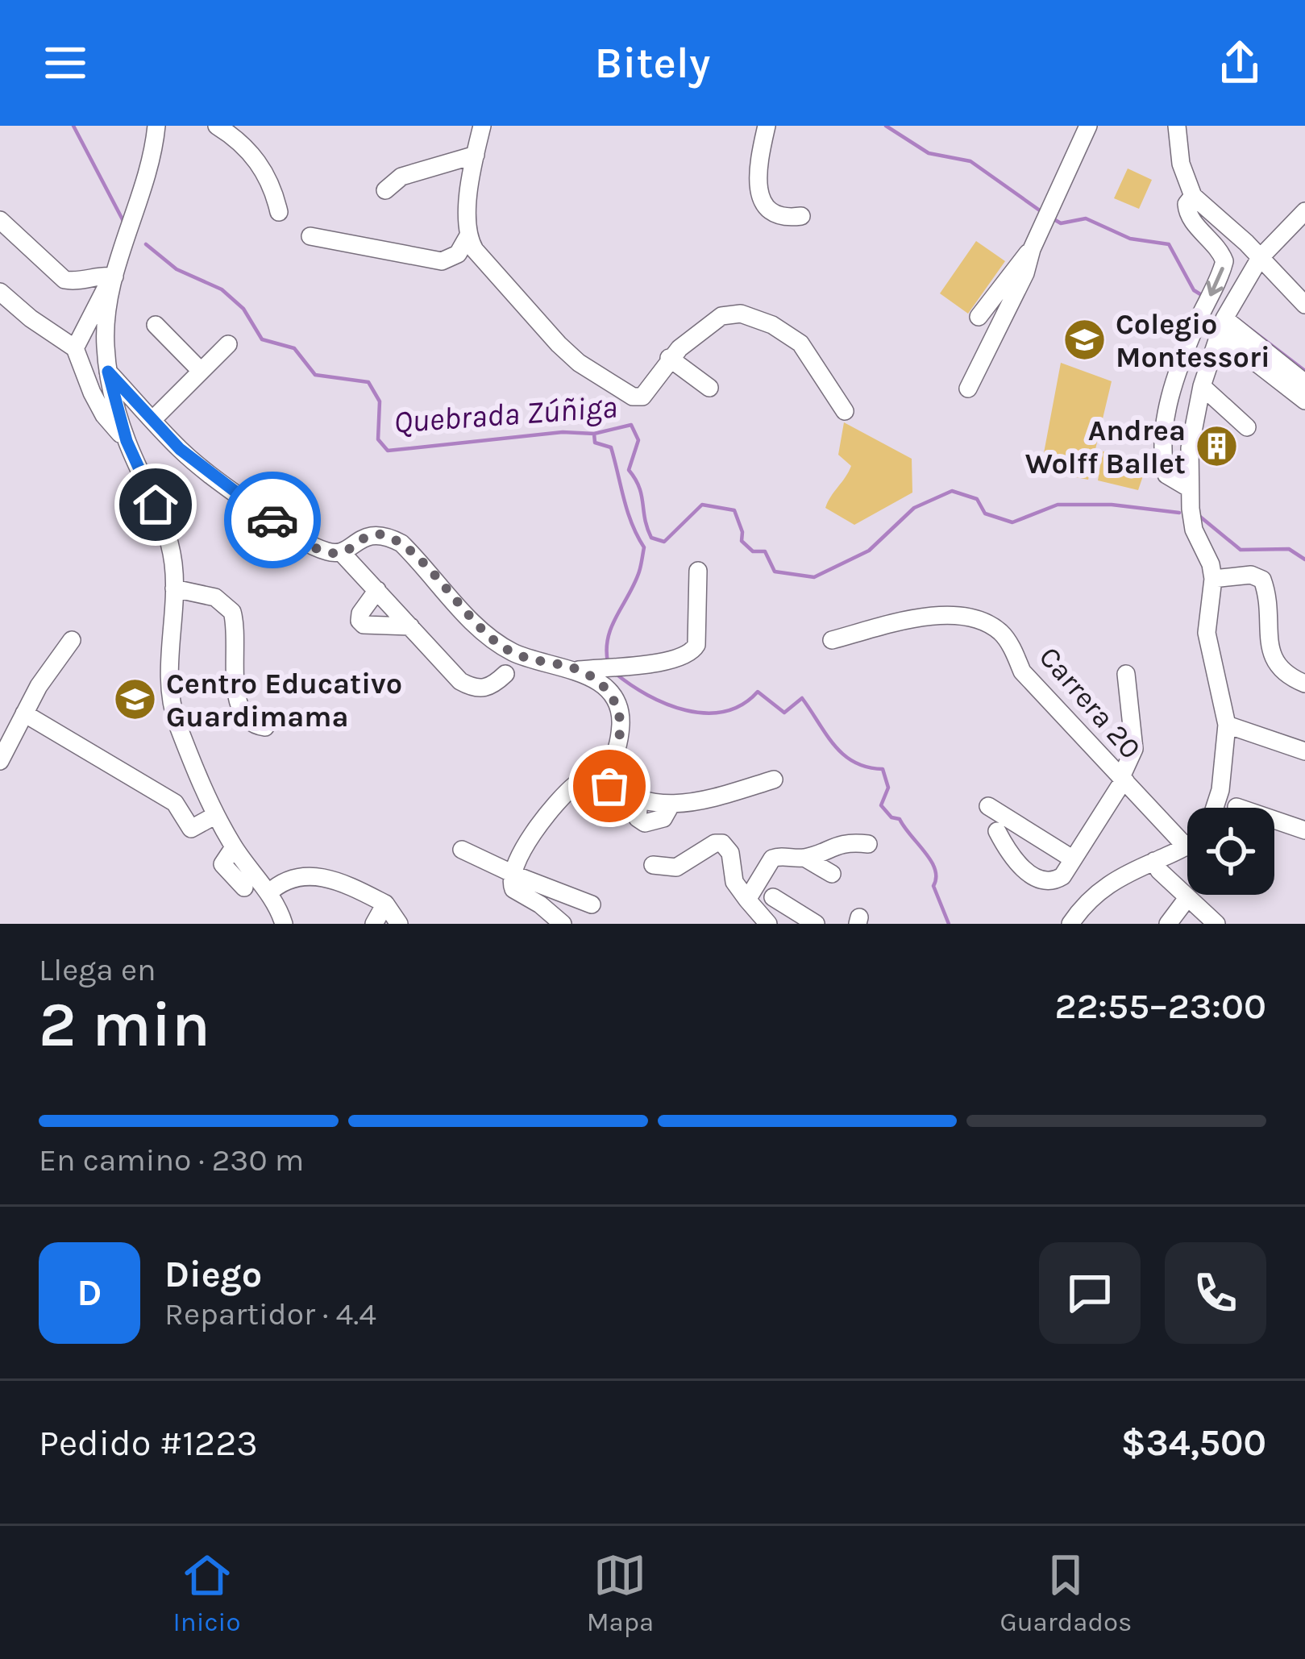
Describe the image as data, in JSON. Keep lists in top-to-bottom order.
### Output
{
  "streets": {
    "street": ["Carrera 20"]
  },
  "water": ["Quebrada Zúñiga"],
  "places": {
    "school or university": ["Colegio Montessori", "Centro Educativo Guardimama"],
    "building": ["Andrea Wolff Ballet"]
  },
  "page": {
    "header": "Bitely",
    "heading": ["2 min", "Llega en", "22:55–23:00"],
    "panel": [
      "Diego",
      "Repartidor · 4.4",
      "Pedido #1223",
      "$34,500"
    ],
    "bar": "En camino · 230 m",
    "round": "D",
    "tabs": ["Inicio", "Mapa", "Guardados"]
  }
}
